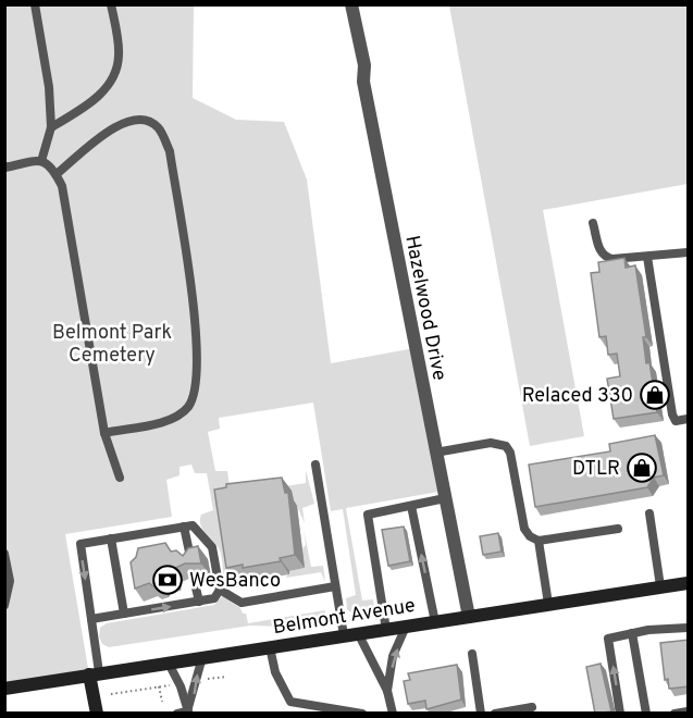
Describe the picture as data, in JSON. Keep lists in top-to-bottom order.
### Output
{
  "streets": {
    "main road": ["Belmont Avenue"],
    "street": ["Hazelwood Drive"]
  },
  "crossings": [
    ["Hazelwood Drive", "Belmont Avenue"]
  ],
  "parks": ["Belmont Park Cemetery"],
  "places": {
    "shop": ["Relaced 330", "DTLR"],
    "bank": ["WesBanco"]
  }
}
